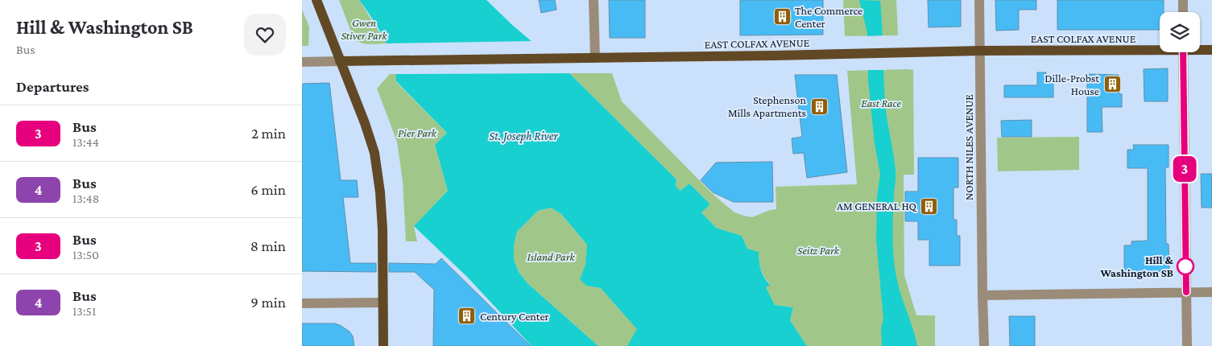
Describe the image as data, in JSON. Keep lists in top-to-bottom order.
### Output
{
  "streets": {
    "main road": ["EAST COLFAX AVENUE"],
    "street": ["NORTH NILES AVENUE"]
  },
  "crossings": [
    ["EAST COLFAX AVENUE", "NORTH NILES AVENUE"]
  ],
  "water": ["St. Joseph River"],
  "parks": [
    "Gwen Stiver Park",
    "East Race",
    "Pier Park",
    "Seitz Park",
    "Island Park"
  ],
  "places": {
    "building": [
      "The Commerce Center",
      "Dille-Probst House",
      "Stephenson Mills Apartments",
      "AM GENERAL HQ",
      "Century Center"
    ],
    "other": ["Hill & Washington SB"]
  },
  "lines": ["bus line 3"],
  "page": {
    "heading": [
      ["Hill & Washington SB", "Bus"],
      "Departures"
    ],
    "on_map": "3",
    "list": [
      {
        "mark": "3",
        "name": "Bus",
        "note": "13:44",
        "value": "2 min"
      },
      {
        "mark": "4",
        "name": "Bus",
        "note": "13:48",
        "value": "6 min"
      },
      {
        "mark": "3",
        "name": "Bus",
        "note": "13:50",
        "value": "8 min"
      },
      {
        "mark": "4",
        "name": "Bus",
        "note": "13:51",
        "value": "9 min"
      }
    ]
  }
}
